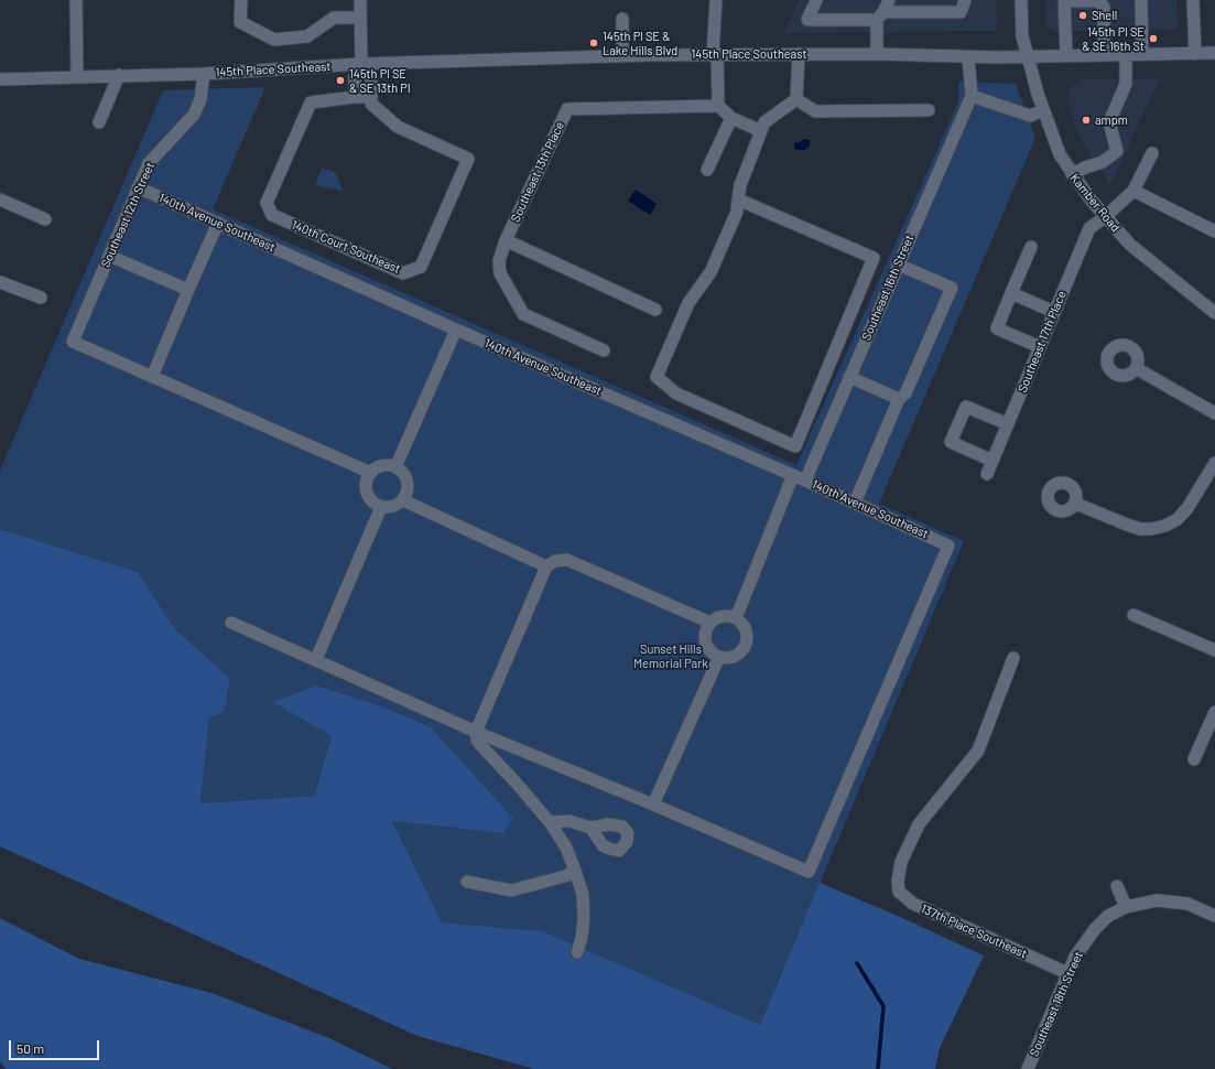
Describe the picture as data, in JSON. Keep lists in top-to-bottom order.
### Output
{
  "streets": {
    "street": [
      "145th Place Southeast",
      "Southeast 13th Place",
      "Kamber Road",
      "Southeast 12th Street",
      "140th Avenue Southeast",
      "140th Court Southeast",
      "Southeast 16th Street",
      "Southeast 17th Place",
      "137th Place Southeast",
      "Southeast 18th Street"
    ]
  },
  "crossings": [
    ["145th Place Southeast", "Kamber Road"],
    ["145th Place Southeast", "Southeast 12th Street"],
    ["Kamber Road", "Southeast 17th Place"],
    ["Southeast 12th Street", "140th Avenue Southeast"],
    ["140th Avenue Southeast", "Southeast 16th Street"],
    ["137th Place Southeast", "Southeast 18th Street"]
  ],
  "parks": ["Sunset Hills Memorial Park"],
  "places": [
    "Shell",
    "145th Pl SE & SE 16th St",
    "145th Pl SE & Lake Hills Blvd",
    "145th Pl SE & SE 13th Pl",
    "ampm"
  ],
  "scale_bar": "50 m"
}
